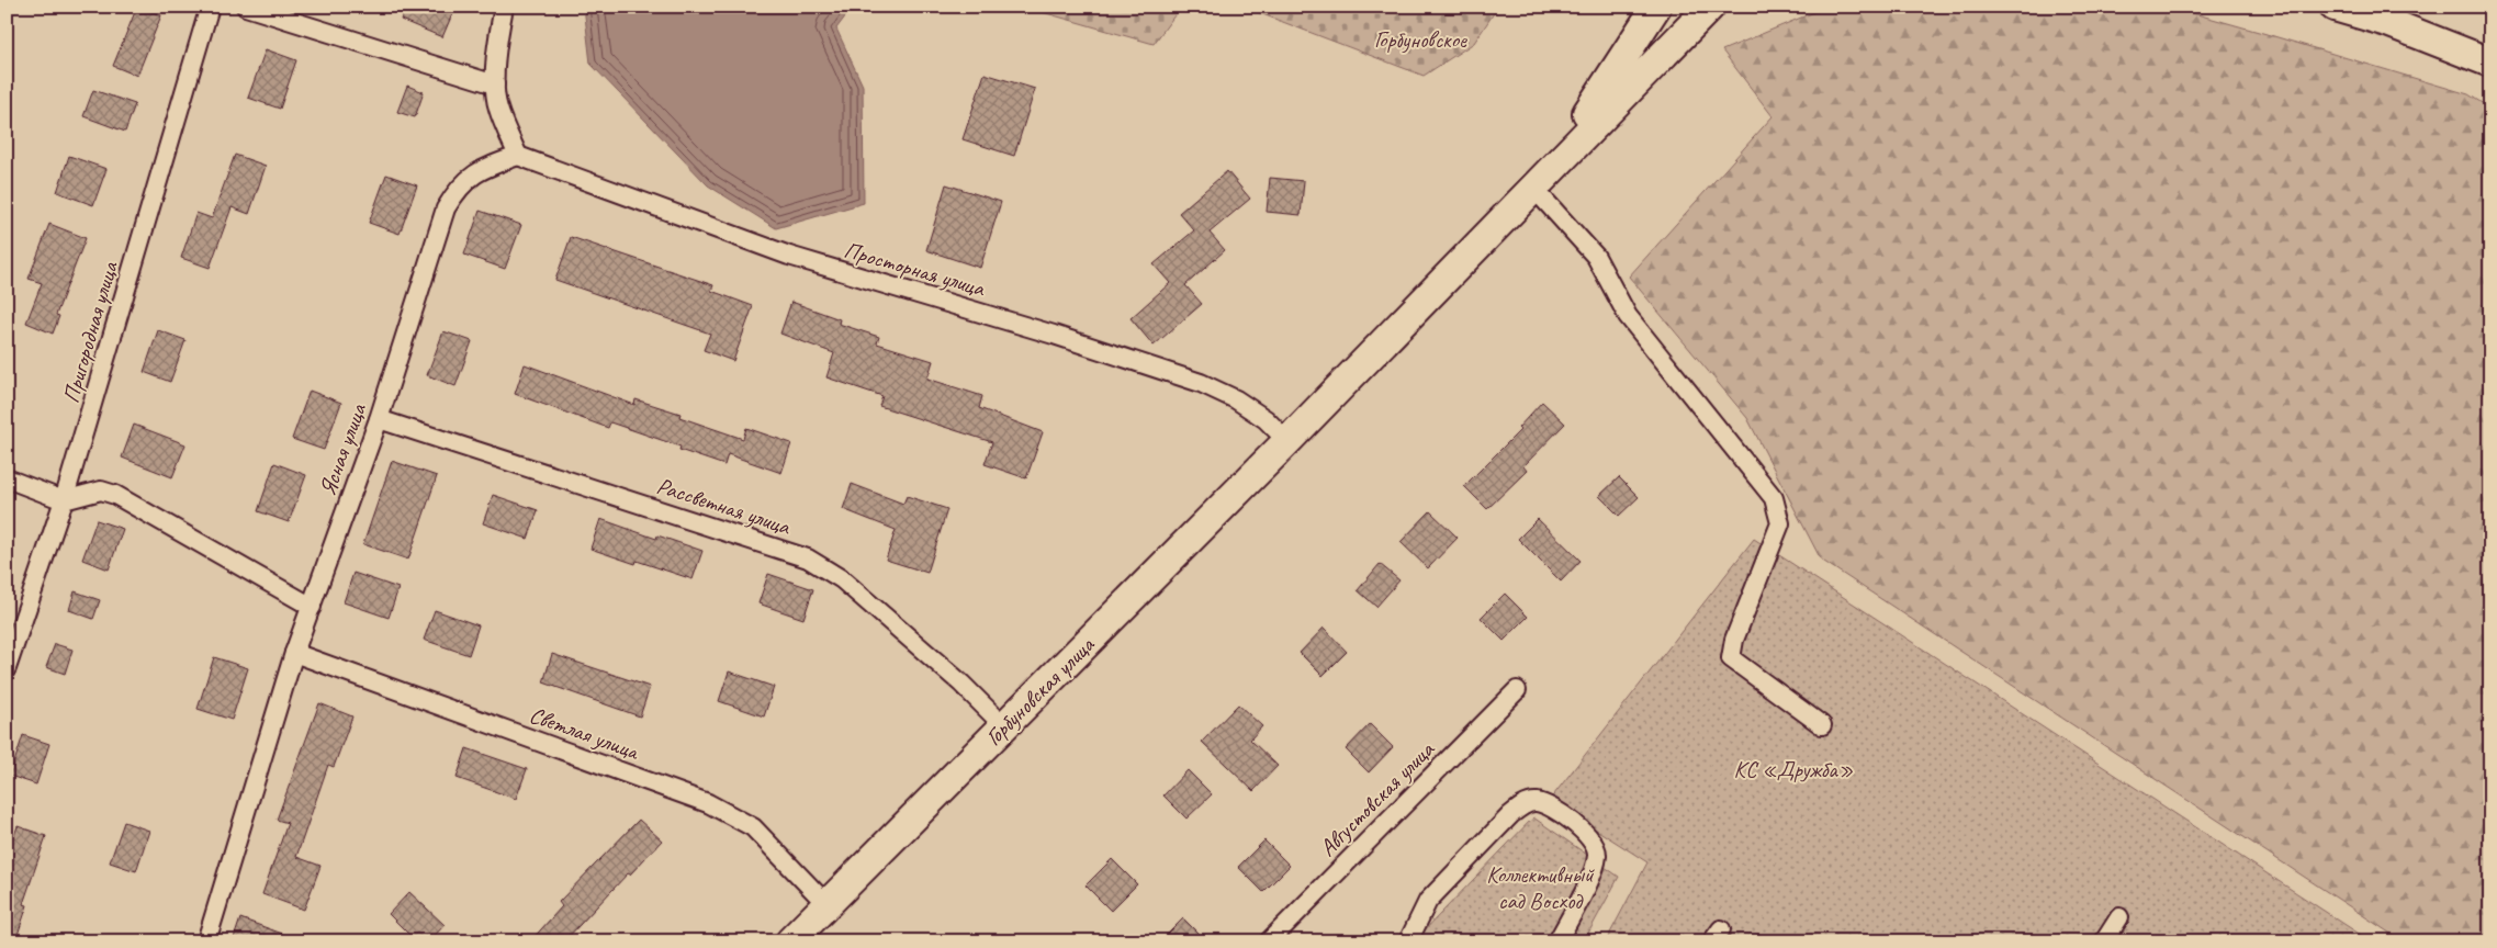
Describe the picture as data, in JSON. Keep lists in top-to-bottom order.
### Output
{
  "streets": {
    "main road": ["Горбуновская улица"],
    "street": [
      "Просторная улица",
      "Пригородная улица",
      "Ясная улица",
      "Рассветная улица",
      "Светлая улица",
      "Августовская улица"
    ]
  },
  "crossings": [
    ["Просторная улица", "Ясная улица"],
    ["Просторная улица", "Горбуновская улица"],
    ["Ясная улица", "Рассветная улица"],
    ["Ясная улица", "Светлая улица"],
    ["Рассветная улица", "Горбуновская улица"],
    ["Горбуновская улица", "Светлая улица"]
  ],
  "parks": ["Горбуновское", "КС «Дружба»", "Коллективный сад Восход"]
}
